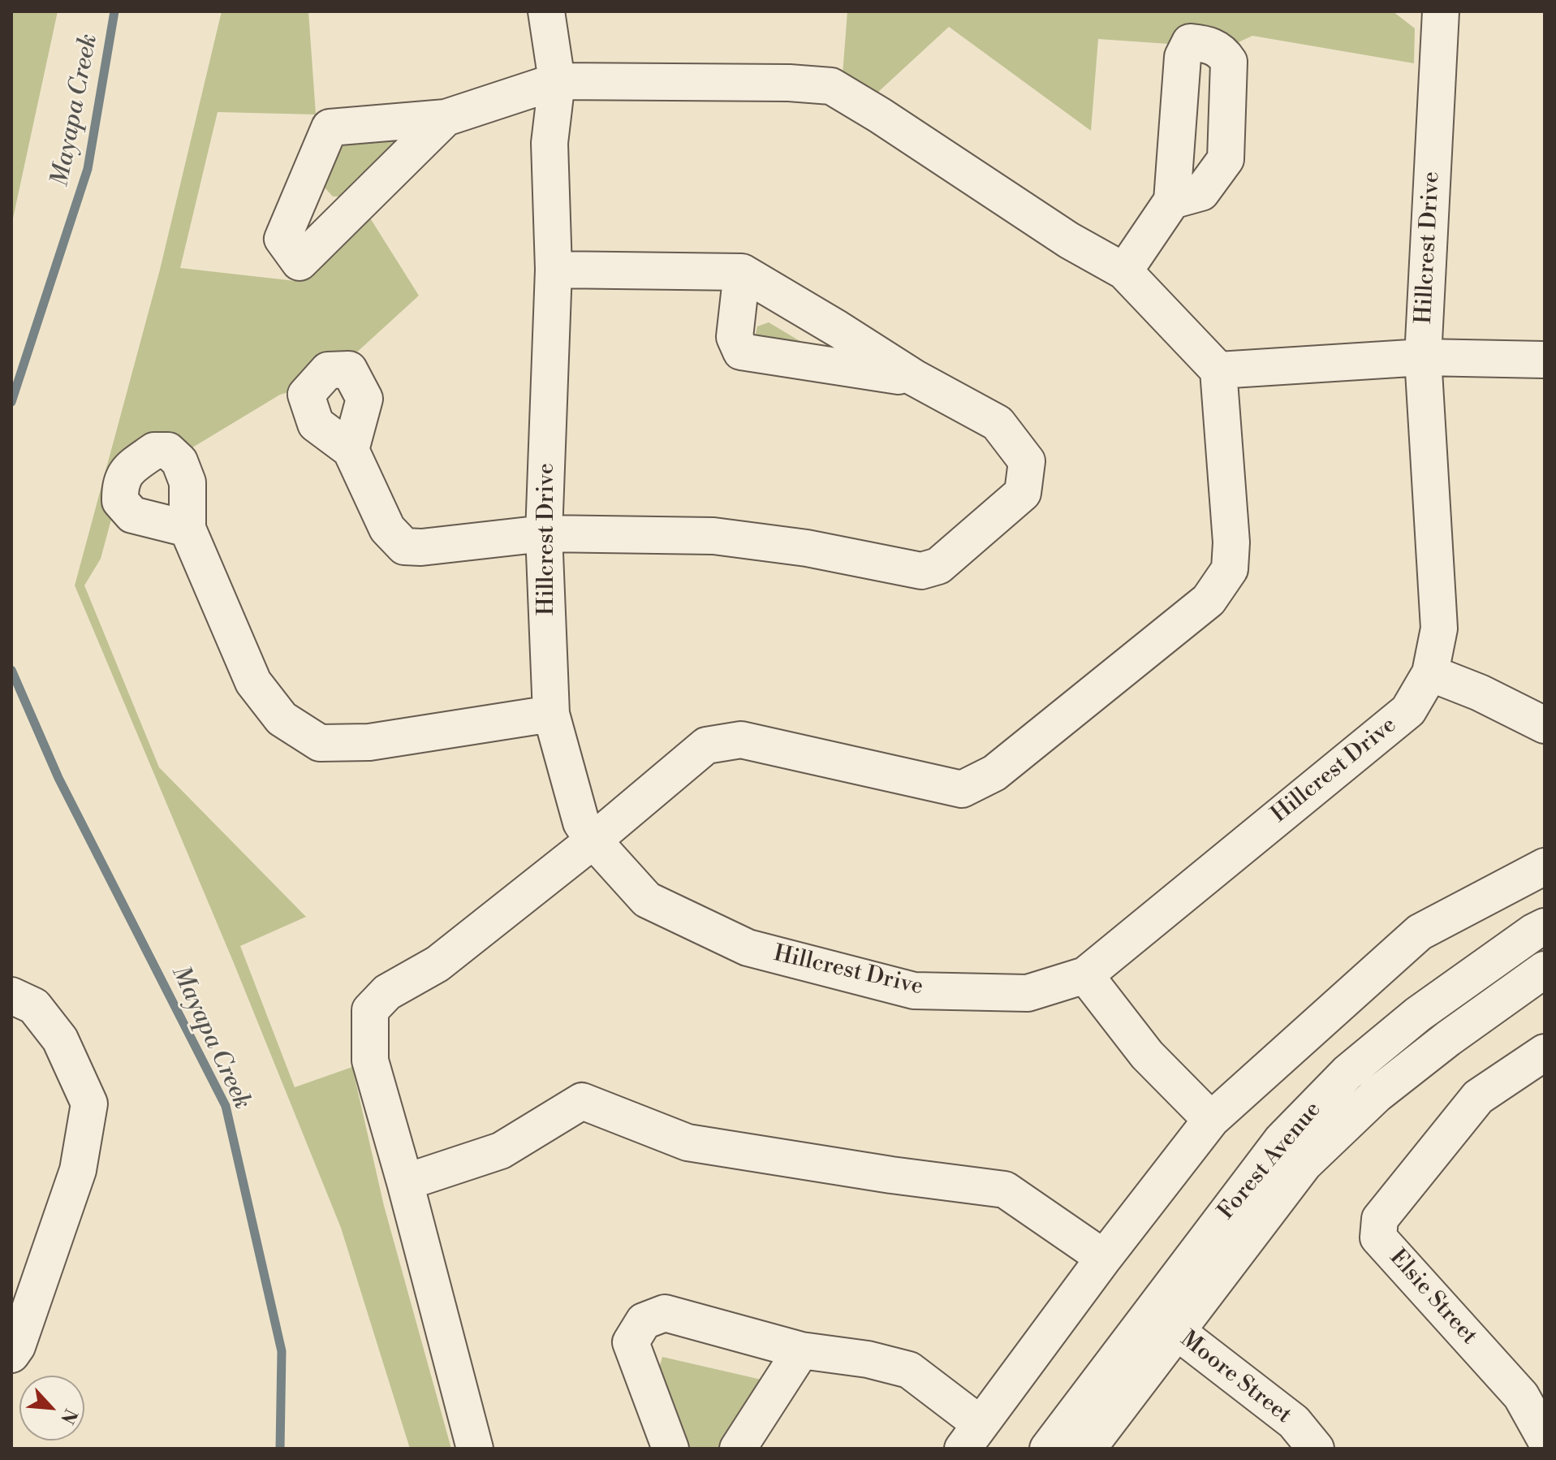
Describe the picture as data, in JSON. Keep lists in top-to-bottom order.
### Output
{
  "streets": {
    "street": [
      "Hillcrest Drive",
      "Forest Avenue",
      "Elsie Street",
      "Moore Street"
    ]
  },
  "crossings": [
    ["Forest Avenue", "Moore Street"]
  ],
  "water": ["Mayapa Creek"],
  "north": "bottom right"
}
